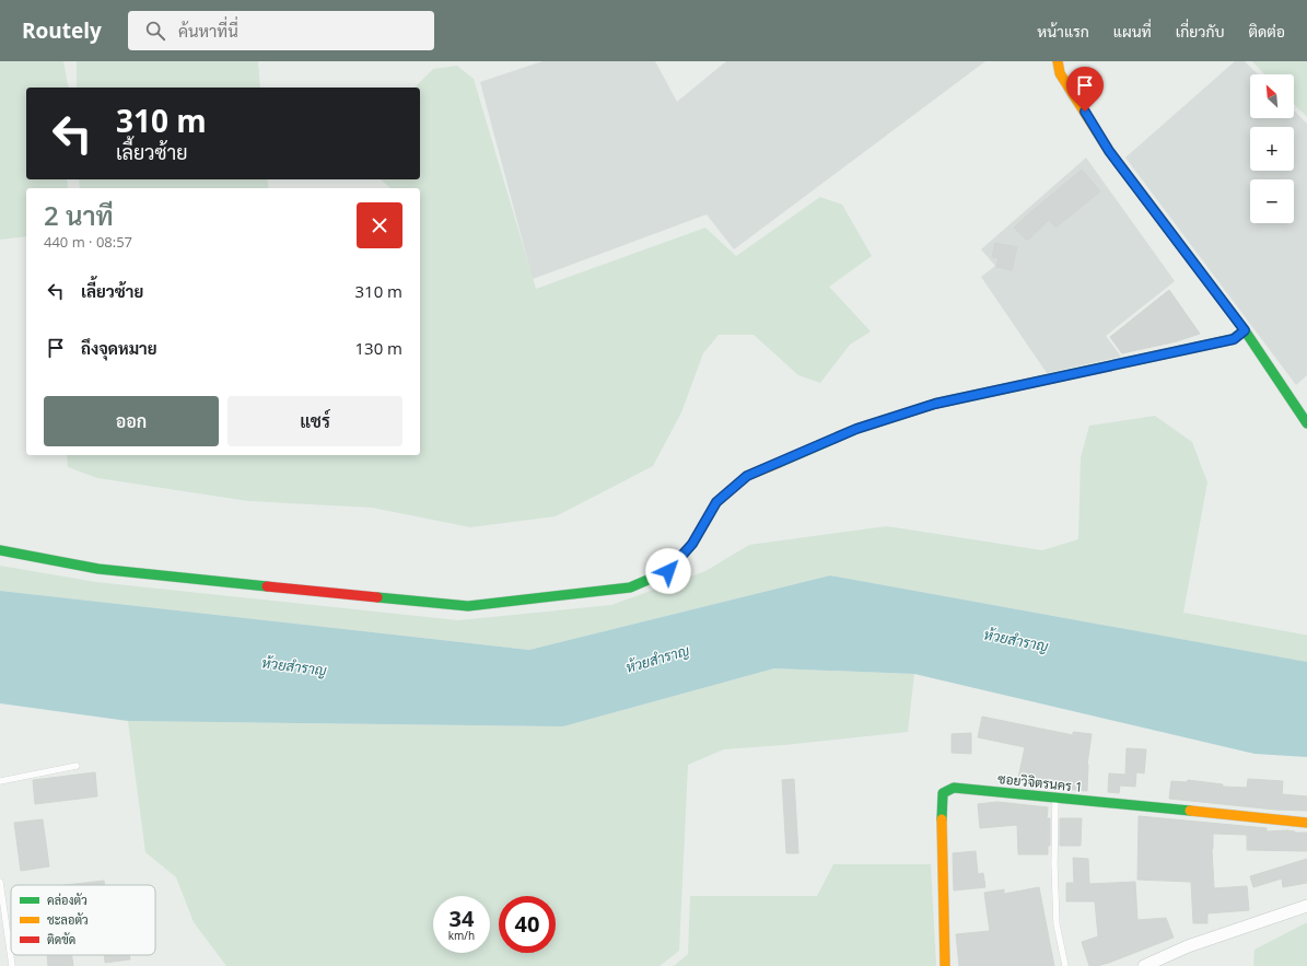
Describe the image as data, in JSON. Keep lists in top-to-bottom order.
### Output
{
  "streets": {
    "street": ["ซอยวิจิตรนคร 1"]
  },
  "water": ["ห้วยสำราญ"],
  "legend": ["คล่องตัว", "ชะลอตัว", "ติดขัด"],
  "north": "top left",
  "page": {
    "header": "Routely",
    "search": "ค้นหาที่นี่",
    "nav": [
      "หน้าแรก",
      "แผนที่",
      "เกี่ยวกับ",
      "ติดต่อ"
    ],
    "map_buttons": ["+", "−"],
    "turn": ["310 m", "เลี้ยวซ้าย"],
    "heading": ["2 นาที", "440 m · 08:57"],
    "list": [
      {
        "name": "เลี้ยวซ้าย",
        "value": "310 m"
      },
      {
        "name": "ถึงจุดหมาย",
        "value": "130 m"
      }
    ],
    "buttons": ["ออก", "แชร์"],
    "speed": "34 km/h",
    "limit": "40"
  }
}
